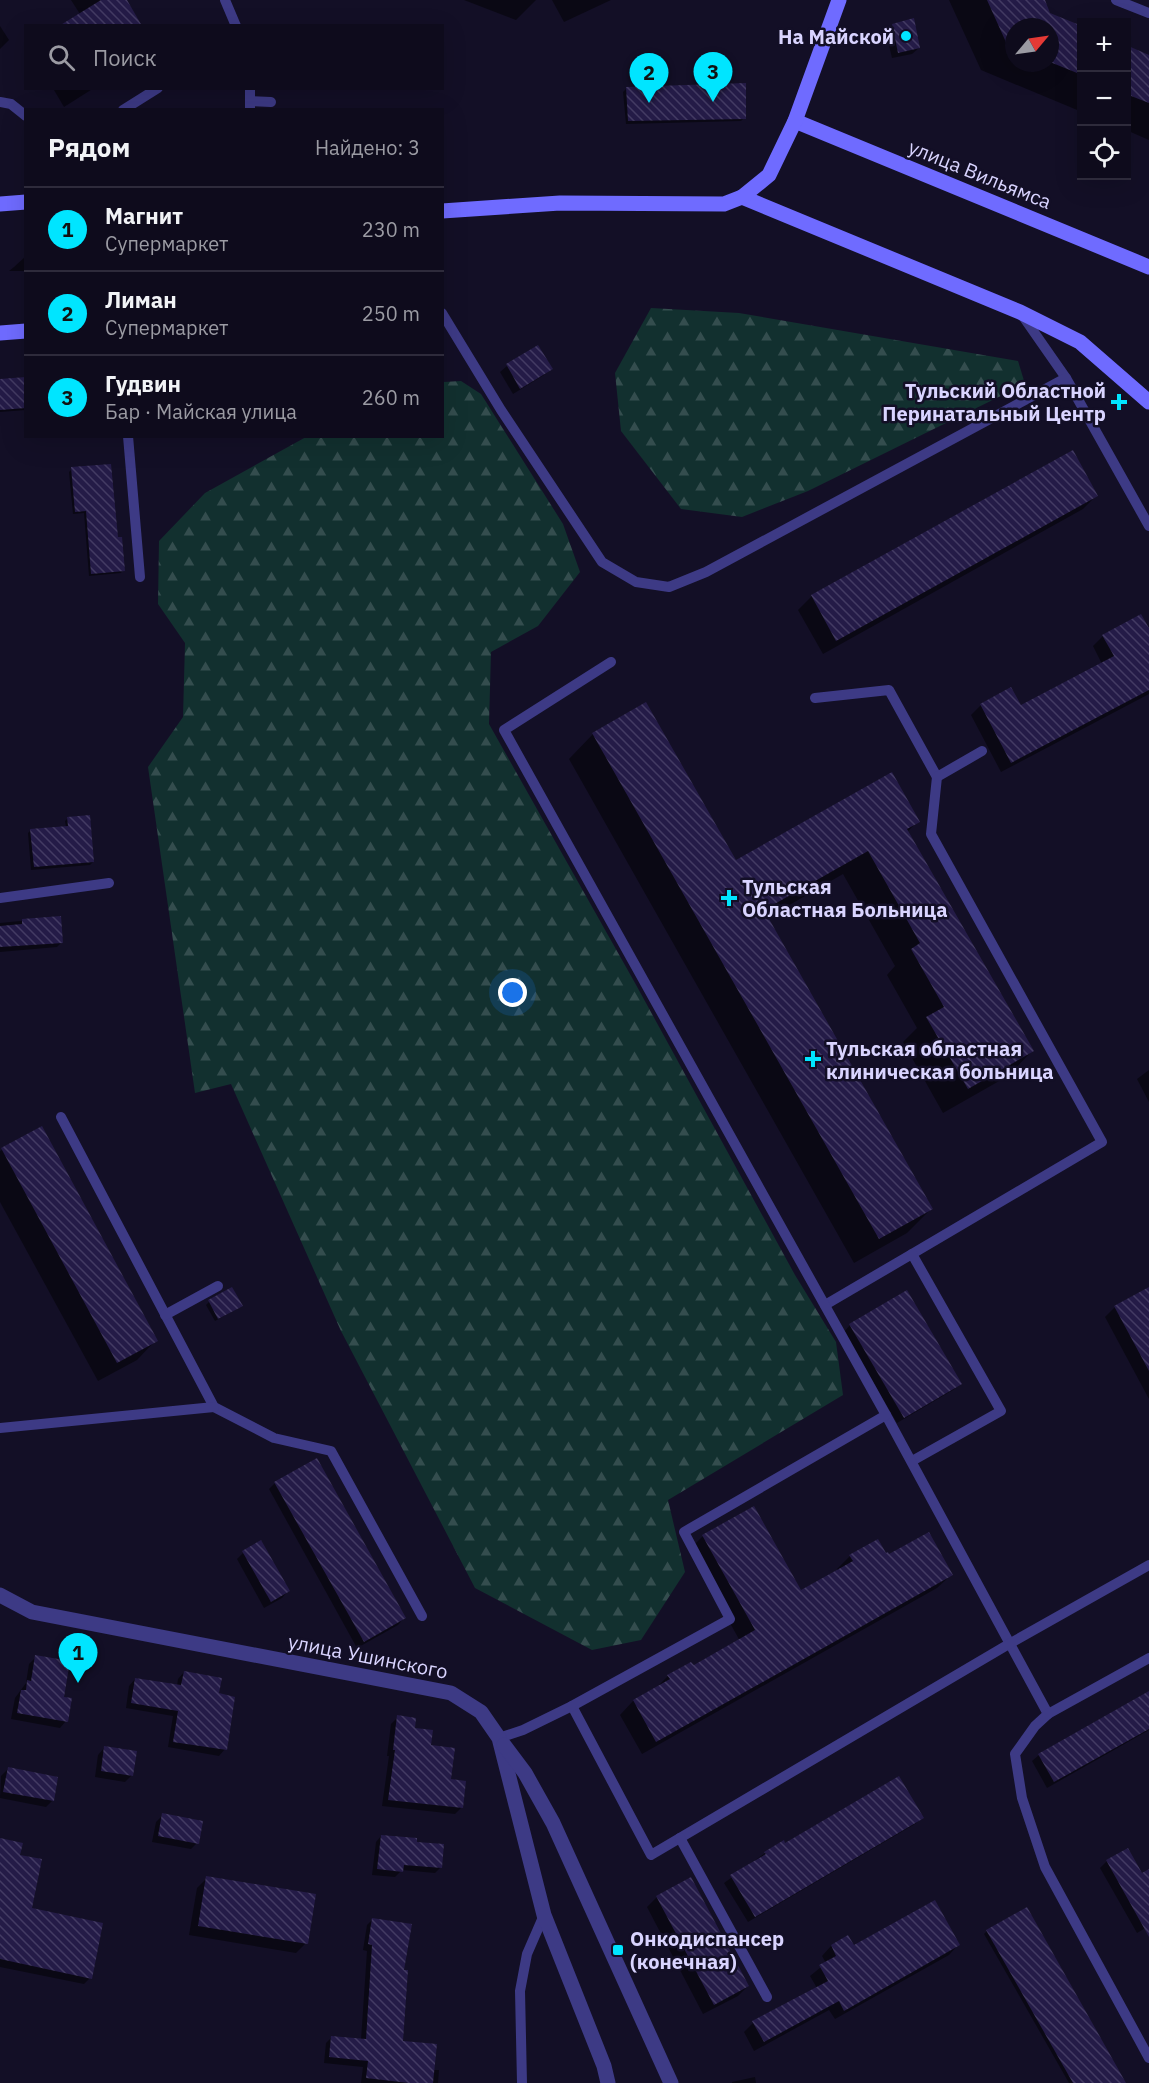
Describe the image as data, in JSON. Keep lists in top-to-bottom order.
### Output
{
  "streets": {
    "street": ["улица Вильямса", "улица Ушинского"]
  },
  "places": {
    "other": ["На Майской"],
    "health": ["Тульский Областной Перинатальный Центр", "Тульская Областная Больница", "Тульская областная клиническая больница"],
    "transit": ["Онкодиспансер (конечная)"]
  },
  "north": "top right",
  "page": {
    "map_buttons": ["+", "−"],
    "search": "Поиск",
    "pins": ["3", "2", "1"],
    "heading": ["Рядом", "Найдено: 3"],
    "list": [
      {
        "mark": "1",
        "name": "Магнит",
        "note": "Супермаркет",
        "value": "230 m"
      },
      {
        "mark": "2",
        "name": "Лиман",
        "note": "Супермаркет",
        "value": "250 m"
      },
      {
        "mark": "3",
        "name": "Гудвин",
        "note": "Бар · Майская улица",
        "value": "260 m"
      }
    ]
  }
}
